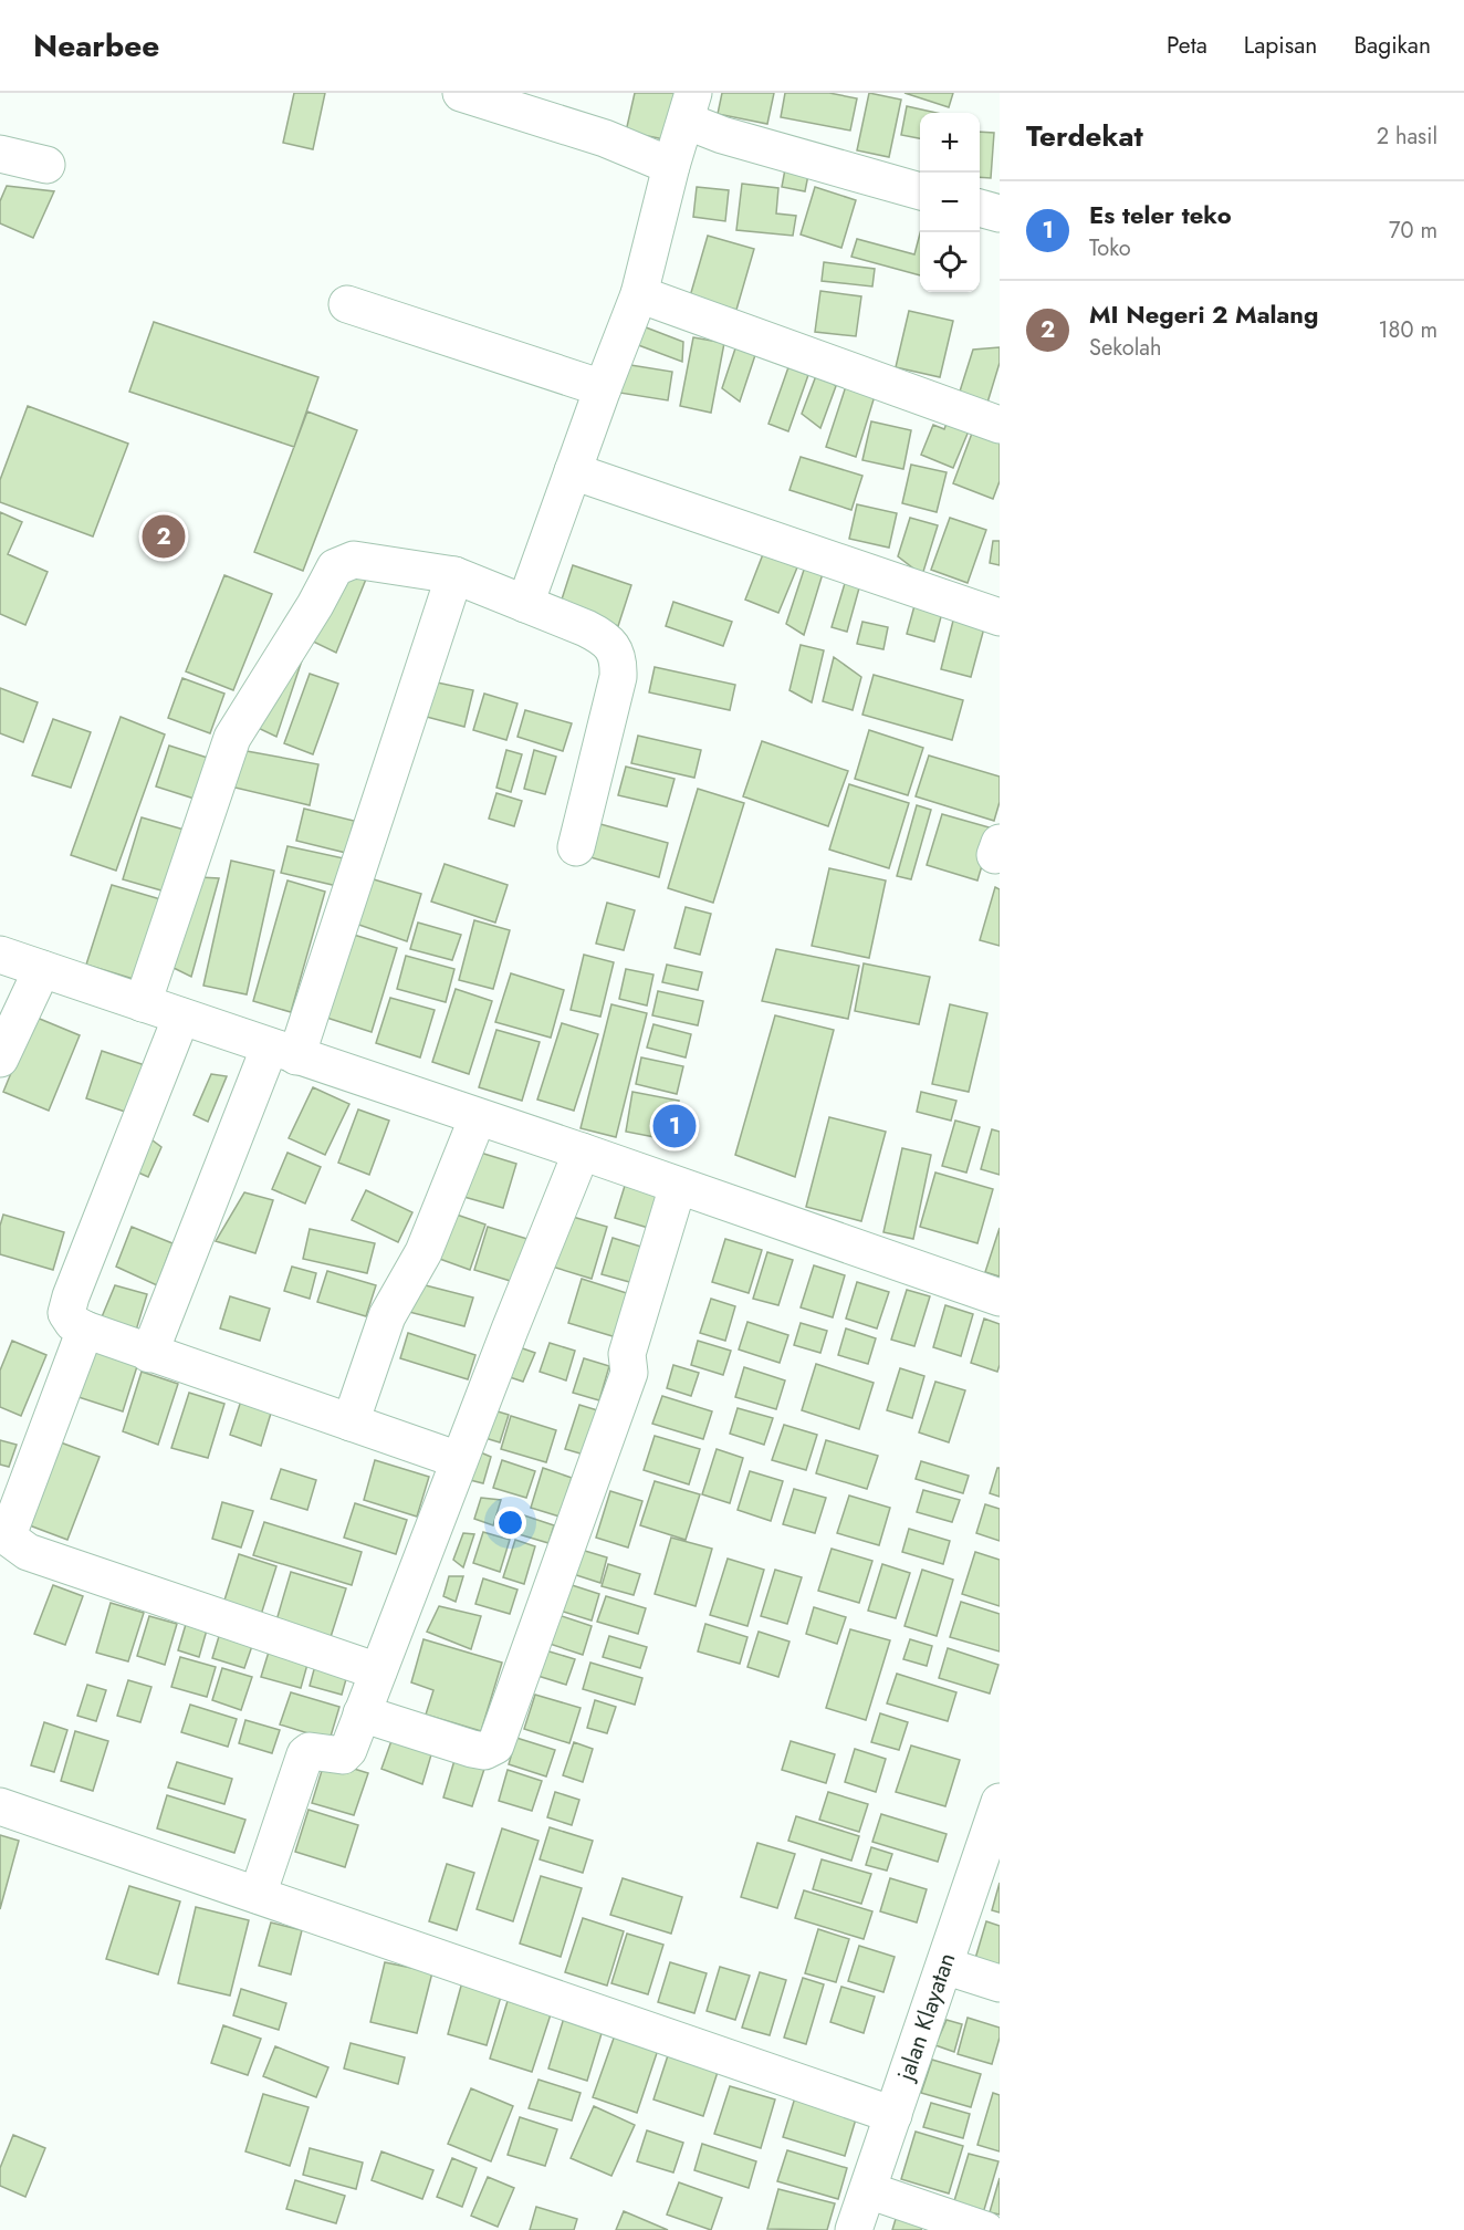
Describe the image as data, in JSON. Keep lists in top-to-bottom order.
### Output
{
  "streets": {
    "street": ["jalan Klayatan"]
  },
  "page": {
    "header": "Nearbee",
    "nav": ["Peta", "Lapisan", "Bagikan"],
    "heading": ["Terdekat", "2 hasil"],
    "map_buttons": ["+", "−"],
    "list": [
      {
        "mark": "1",
        "name": "Es teler teko",
        "note": "Toko",
        "value": "70 m"
      },
      {
        "mark": "2",
        "name": "MI Negeri 2 Malang",
        "note": "Sekolah",
        "value": "180 m"
      }
    ],
    "pins": ["2", "1"]
  }
}
